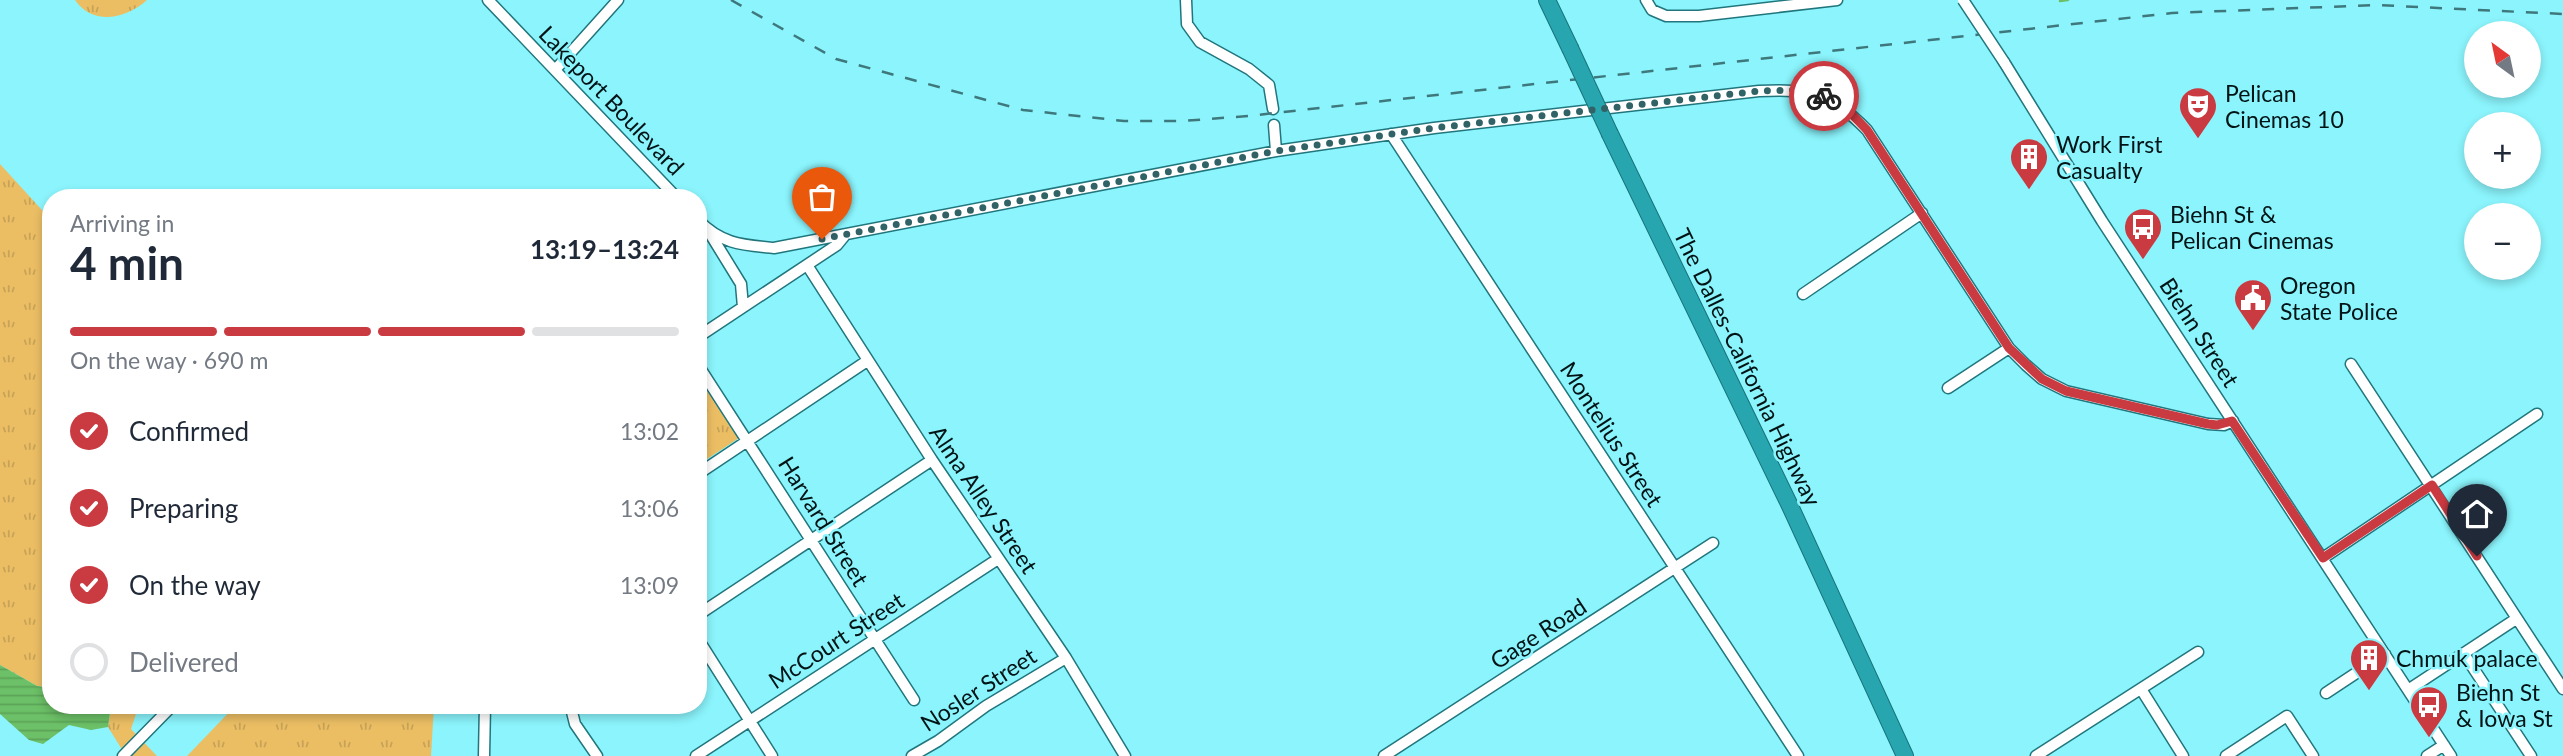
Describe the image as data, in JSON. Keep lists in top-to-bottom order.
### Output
{
  "streets": {
    "highway": ["The Dalles-California Highway"],
    "street": [
      "Lakeport Boulevard",
      "Biehn Street",
      "Montelius Street",
      "Alma Alley Street",
      "Harvard Street",
      "Gage Road",
      "McCourt Street",
      "Nosler Street"
    ]
  },
  "crossings": [
    ["Montelius Street", "Gage Road"],
    ["Alma Alley Street", "McCourt Street"],
    ["Alma Alley Street", "Nosler Street"],
    ["Harvard Street", "McCourt Street"]
  ],
  "places": {
    "theatre": ["Pelican Cinemas 10"],
    "building": ["Work First Casualty", "Chmuk palace"],
    "bus stop": ["Biehn St & Pelican Cinemas", "Biehn St & Iowa St"],
    "public building": ["Oregon State Police"]
  },
  "north": "top left",
  "page": {
    "map_buttons": ["+", "−"],
    "heading": ["4 min", "Arriving in", "13:19–13:24"],
    "bar": "On the way · 690 m",
    "list": [
      ["Confirmed", "13:02"],
      ["Preparing", "13:06"],
      ["On the way", "13:09"],
      "Delivered"
    ]
  }
}
